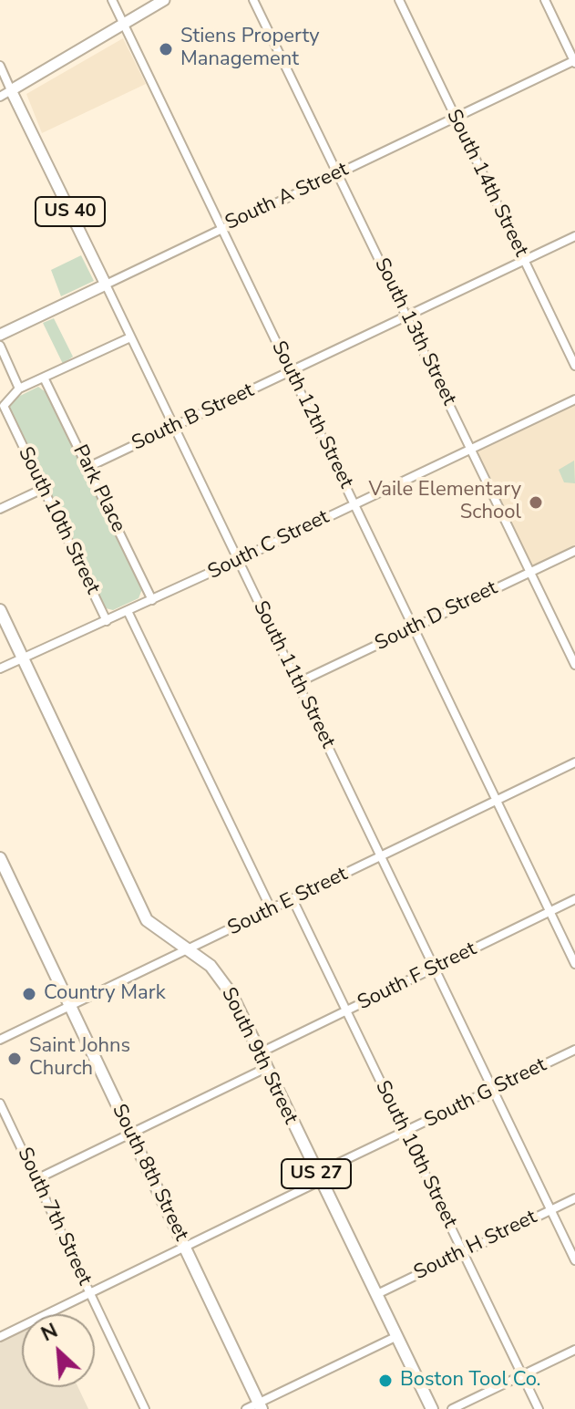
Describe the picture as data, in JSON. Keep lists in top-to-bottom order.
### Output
{
  "streets": {
    "highway": ["South 9th Street", "South 8th Street", "US 27"],
    "main road": ["South A Street", "US 40", "South 11th Street"],
    "street": [
      "South 14th Street",
      "South 13th Street",
      "South 12th Street",
      "South B Street",
      "Park Place",
      "South 10th Street",
      "South C Street",
      "South D Street",
      "South E Street",
      "South F Street",
      "South G Street",
      "South 7th Street",
      "South H Street"
    ]
  },
  "crossings": [
    ["South 14th Street", "South A Street"],
    ["South 14th Street", "South B Street"],
    ["South A Street", "South 13th Street"],
    ["South A Street", "South 12th Street"],
    ["South A Street", "South 11th Street"],
    ["South 13th Street", "South B Street"],
    ["South 13th Street", "South C Street"],
    ["South 13th Street", "South D Street"],
    ["South 12th Street", "South B Street"],
    ["South 12th Street", "South C Street"],
    ["South 12th Street", "South D Street"],
    ["South 12th Street", "South E Street"],
    ["South 12th Street", "South F Street"],
    ["South B Street", "Park Place"],
    ["South B Street", "South 11th Street"],
    ["Park Place", "South C Street"],
    ["South 10th Street", "South C Street"],
    ["South 10th Street", "South E Street"],
    ["South 10th Street", "South F Street"],
    ["South 10th Street", "South G Street"],
    ["South 10th Street", "South H Street"],
    ["South C Street", "South 11th Street"],
    ["South C Street", "South 9th Street"],
    ["South D Street", "South 11th Street"],
    ["South 11th Street", "South E Street"],
    ["South 11th Street", "South F Street"],
    ["South 11th Street", "South G Street"],
    ["South 11th Street", "South H Street"],
    ["South E Street", "South 9th Street"],
    ["South E Street", "South 8th Street"],
    ["South F Street", "South 9th Street"],
    ["South 9th Street", "South G Street"],
    ["South 9th Street", "South H Street"],
    ["South G Street", "South 8th Street"],
    ["South G Street", "South 7th Street"]
  ],
  "places": [
    "Stiens Property Management",
    "Vaile Elementary School",
    "Country Mark",
    "Saint Johns Church",
    "Boston Tool Co."
  ],
  "north": "top left"
}
